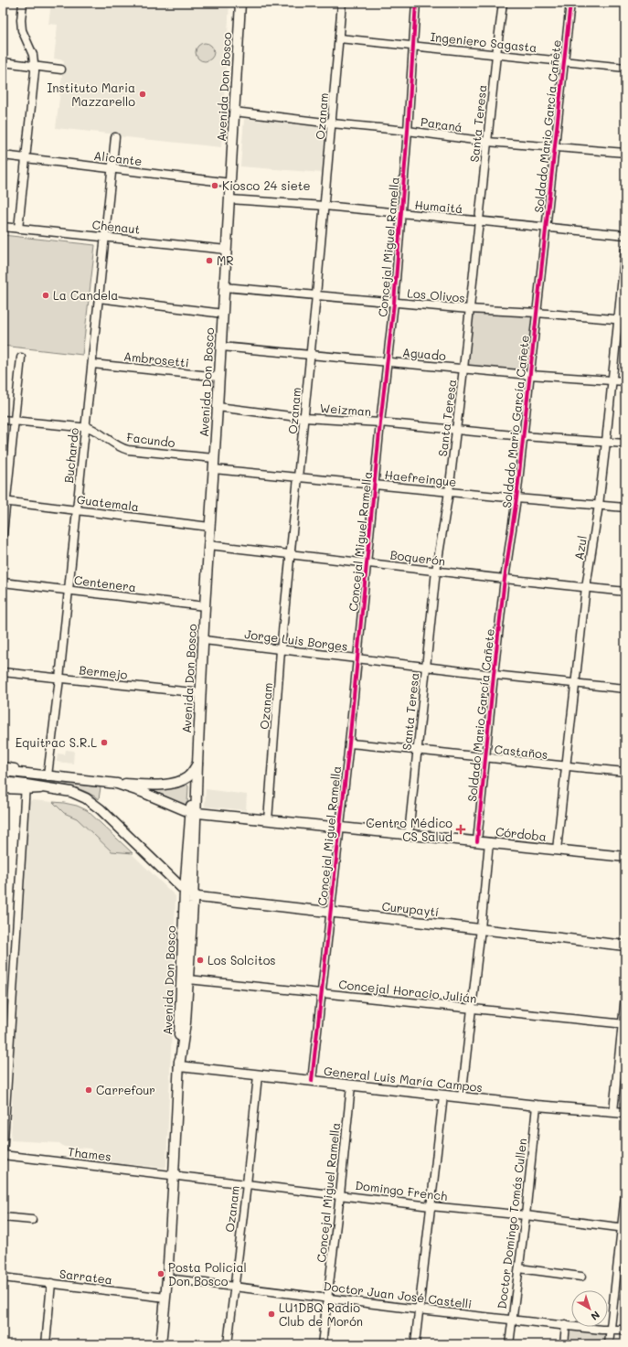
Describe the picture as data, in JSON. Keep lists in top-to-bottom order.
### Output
{
  "streets": {
    "main road": [
      "Avenida Don Bosco",
      "Córdoba",
      "Curupaytí",
      "General Luis María Campos"
    ],
    "street": [
      "Ingeniero Sagasta",
      "Ozanam",
      "Santa Teresa",
      "Paraná",
      "Soldado Mario García Cañete",
      "Alicante",
      "Humaitá",
      "Chenaut",
      "Concejal Miguel Ramella",
      "Los Olivos",
      "Aguado",
      "Ambrosetti",
      "Weizman",
      "Facundo",
      "Buchardo",
      "Haefreingue",
      "Guatemala",
      "Azul",
      "Boquerón",
      "Centenera",
      "Jorge Luis Borges",
      "Bermejo",
      "Castaños",
      "Concejal Horacio Julián",
      "Thames",
      "Domingo French",
      "Doctor Domingo Tomás Cullen",
      "Sarratea",
      "Doctor Juan José Castelli"
    ]
  },
  "crossings": [
    ["Ingeniero Sagasta", "Ozanam"],
    ["Ingeniero Sagasta", "Santa Teresa"],
    ["Ingeniero Sagasta", "Soldado Mario García Cañete"],
    ["Ingeniero Sagasta", "Concejal Miguel Ramella"],
    ["Avenida Don Bosco", "Paraná"],
    ["Avenida Don Bosco", "Alicante"],
    ["Avenida Don Bosco", "Humaitá"],
    ["Avenida Don Bosco", "Chenaut"],
    ["Avenida Don Bosco", "Los Olivos"],
    ["Avenida Don Bosco", "Aguado"],
    ["Avenida Don Bosco", "Ambrosetti"],
    ["Avenida Don Bosco", "Weizman"],
    ["Avenida Don Bosco", "Facundo"],
    ["Avenida Don Bosco", "Haefreingue"],
    ["Avenida Don Bosco", "Guatemala"],
    ["Avenida Don Bosco", "Boquerón"],
    ["Avenida Don Bosco", "Centenera"],
    ["Avenida Don Bosco", "Jorge Luis Borges"],
    ["Avenida Don Bosco", "Bermejo"],
    ["Avenida Don Bosco", "Córdoba"],
    ["Avenida Don Bosco", "Curupaytí"],
    ["Avenida Don Bosco", "Concejal Horacio Julián"],
    ["Avenida Don Bosco", "General Luis María Campos"],
    ["Avenida Don Bosco", "Thames"],
    ["Avenida Don Bosco", "Domingo French"],
    ["Avenida Don Bosco", "Sarratea"],
    ["Avenida Don Bosco", "Doctor Juan José Castelli"],
    ["Ozanam", "Paraná"],
    ["Ozanam", "Humaitá"],
    ["Ozanam", "Los Olivos"],
    ["Ozanam", "Aguado"],
    ["Ozanam", "Weizman"],
    ["Ozanam", "Haefreingue"],
    ["Ozanam", "Boquerón"],
    ["Ozanam", "Jorge Luis Borges"],
    ["Ozanam", "Córdoba"],
    ["Ozanam", "General Luis María Campos"],
    ["Ozanam", "Domingo French"],
    ["Ozanam", "Doctor Juan José Castelli"],
    ["Santa Teresa", "Paraná"],
    ["Santa Teresa", "Humaitá"],
    ["Santa Teresa", "Los Olivos"],
    ["Santa Teresa", "Aguado"],
    ["Santa Teresa", "Weizman"],
    ["Santa Teresa", "Haefreingue"],
    ["Santa Teresa", "Boquerón"],
    ["Santa Teresa", "Jorge Luis Borges"],
    ["Santa Teresa", "Castaños"],
    ["Santa Teresa", "Córdoba"],
    ["Paraná", "Soldado Mario García Cañete"],
    ["Paraná", "Concejal Miguel Ramella"],
    ["Soldado Mario García Cañete", "Humaitá"],
    ["Soldado Mario García Cañete", "Los Olivos"],
    ["Soldado Mario García Cañete", "Aguado"],
    ["Soldado Mario García Cañete", "Weizman"],
    ["Soldado Mario García Cañete", "Haefreingue"],
    ["Soldado Mario García Cañete", "Boquerón"],
    ["Soldado Mario García Cañete", "Jorge Luis Borges"],
    ["Soldado Mario García Cañete", "Castaños"],
    ["Soldado Mario García Cañete", "Córdoba"],
    ["Alicante", "Buchardo"],
    ["Humaitá", "Concejal Miguel Ramella"],
    ["Chenaut", "Buchardo"],
    ["Concejal Miguel Ramella", "Los Olivos"],
    ["Concejal Miguel Ramella", "Aguado"],
    ["Concejal Miguel Ramella", "Weizman"],
    ["Concejal Miguel Ramella", "Haefreingue"],
    ["Concejal Miguel Ramella", "Boquerón"],
    ["Concejal Miguel Ramella", "Jorge Luis Borges"],
    ["Concejal Miguel Ramella", "Castaños"],
    ["Concejal Miguel Ramella", "Córdoba"],
    ["Concejal Miguel Ramella", "Curupaytí"],
    ["Concejal Miguel Ramella", "Concejal Horacio Julián"],
    ["Concejal Miguel Ramella", "General Luis María Campos"],
    ["Concejal Miguel Ramella", "Domingo French"],
    ["Concejal Miguel Ramella", "Doctor Juan José Castelli"],
    ["Los Olivos", "Azul"],
    ["Aguado", "Azul"],
    ["Ambrosetti", "Buchardo"],
    ["Weizman", "Azul"],
    ["Facundo", "Buchardo"],
    ["Buchardo", "Guatemala"],
    ["Buchardo", "Centenera"],
    ["Buchardo", "Bermejo"],
    ["Haefreingue", "Azul"],
    ["Azul", "Boquerón"],
    ["Azul", "Jorge Luis Borges"],
    ["Azul", "Castaños"],
    ["Azul", "Córdoba"],
    ["General Luis María Campos", "Doctor Domingo Tomás Cullen"],
    ["Thames", "Domingo French"],
    ["Domingo French", "Doctor Domingo Tomás Cullen"],
    ["Doctor Domingo Tomás Cullen", "Doctor Juan José Castelli"]
  ],
  "places": {
    "other": [
      "Instituto Maria Mazzarello",
      "Kiosco 24 siete",
      "MR",
      "La Candela",
      "Equitrac S.R.L",
      "Los Solcitos",
      "Carrefour",
      "Posta Policial Don Bosco",
      "LU1DBQ Radio Club de Morón"
    ],
    "health": ["Centro Médico CS Salud"]
  },
  "north": "bottom right"
}
